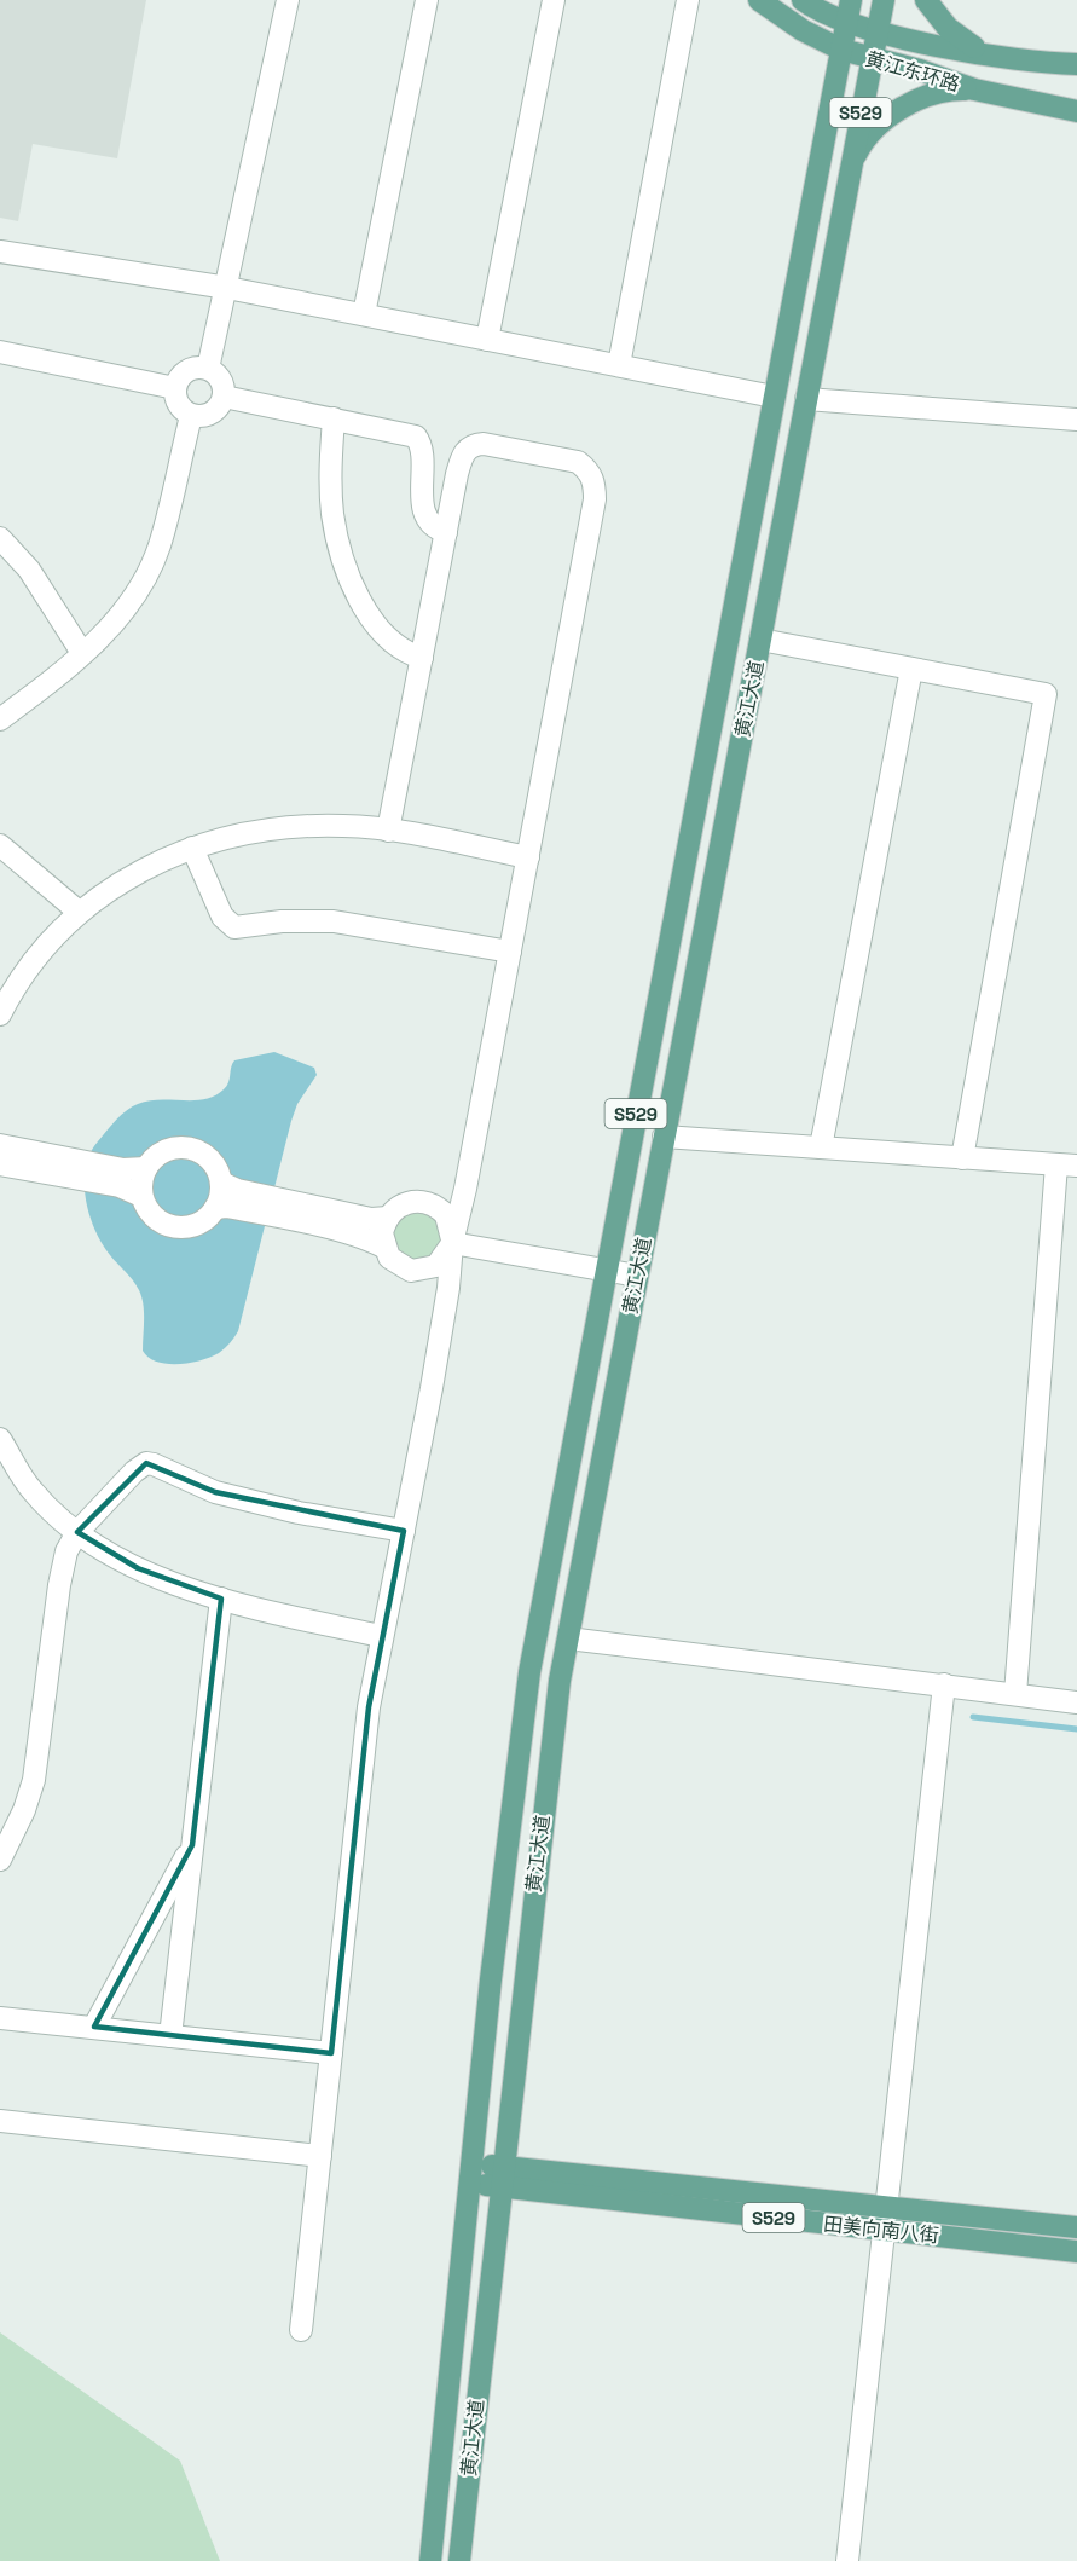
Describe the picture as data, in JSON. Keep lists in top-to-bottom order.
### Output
{
  "streets": {
    "main road": [
      "黄江东环路",
      "S529",
      "黄江大道",
      "田美向南八街"
    ]
  },
  "crossings": [
    ["黄江东环路", "黄江大道"],
    ["黄江大道", "田美向南八街"]
  ]
}
